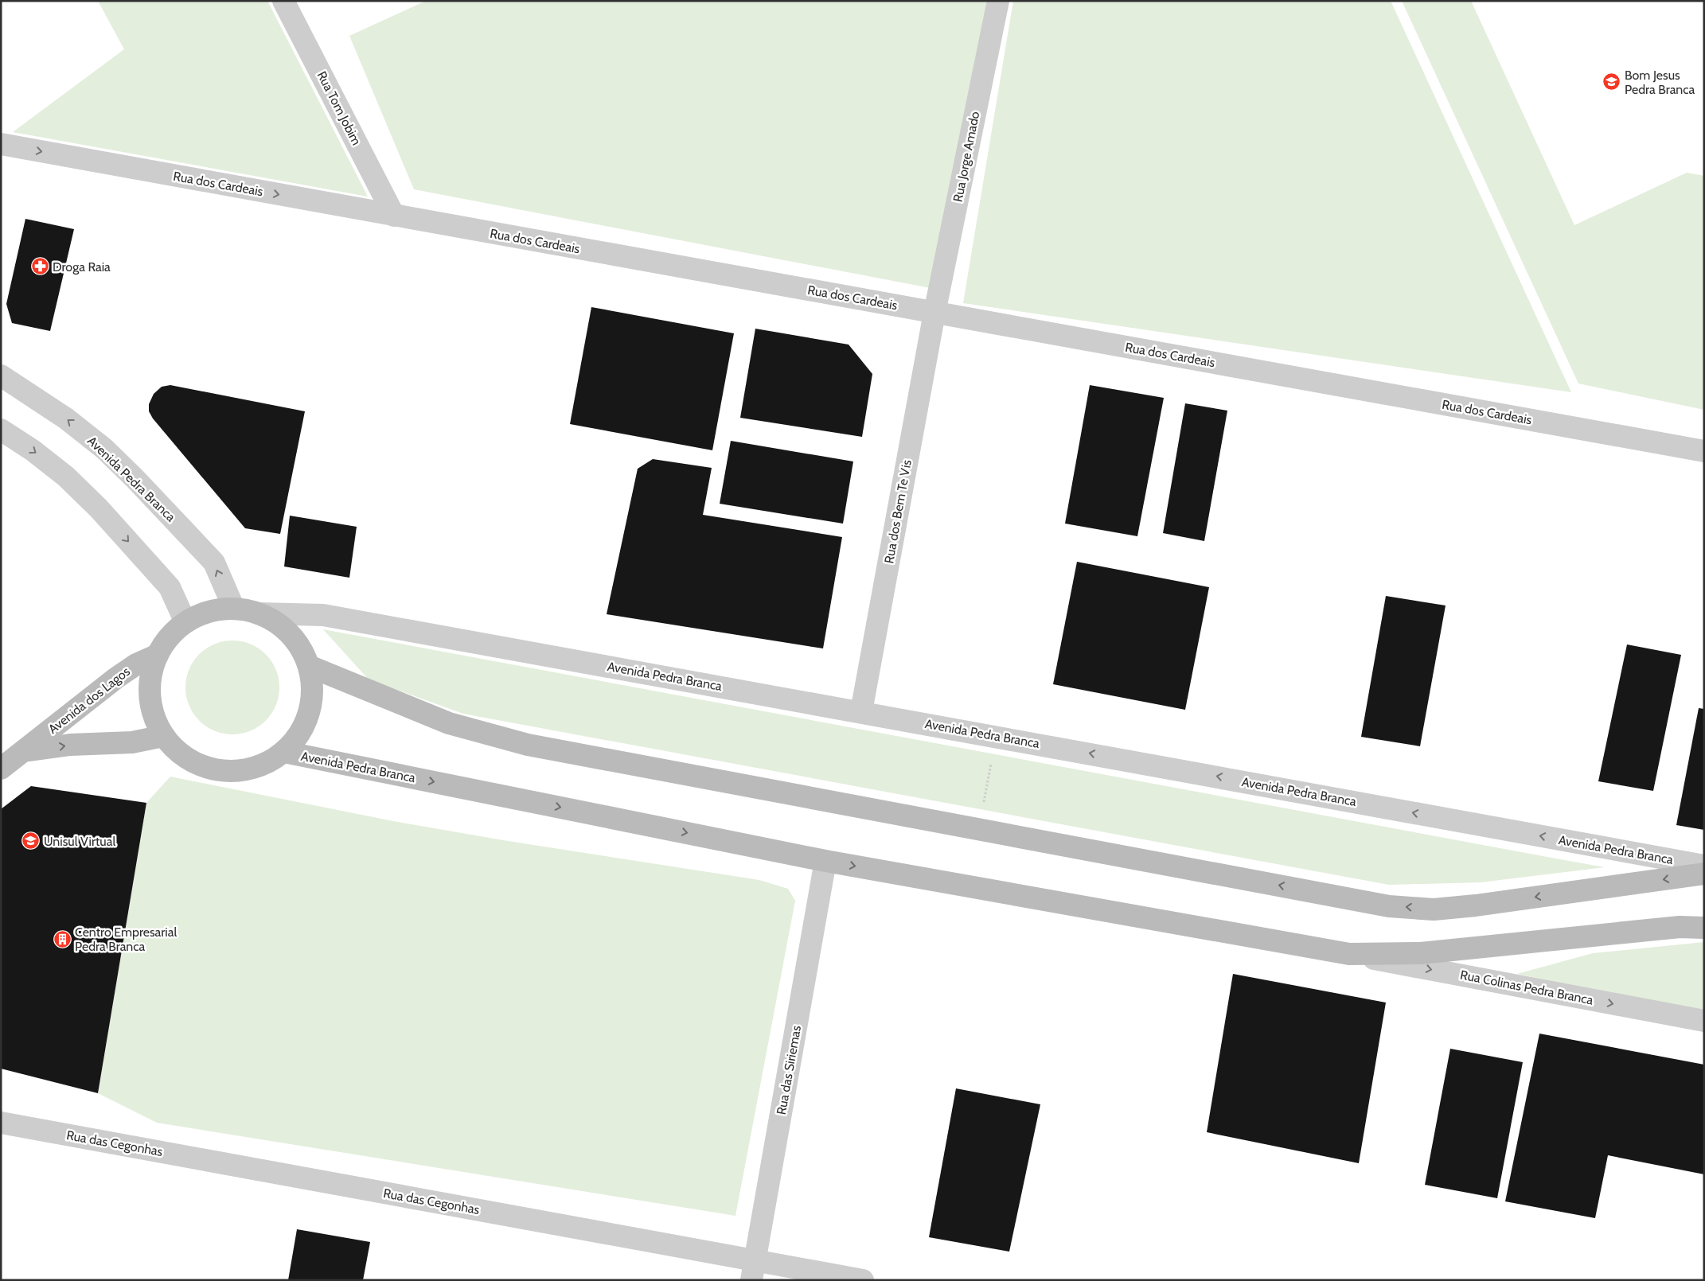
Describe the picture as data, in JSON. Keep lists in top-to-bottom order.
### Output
{
  "streets": {
    "main road": ["Avenida Pedra Branca", "Avenida dos Lagos"],
    "street": [
      "Rua Tom Jobim",
      "Rua Jorge Amado",
      "Rua dos Cardeais",
      "Rua dos Bem Te Vis",
      "Rua Colinas Pedra Branca",
      "Rua das Siriemas",
      "Rua das Cegonhas"
    ]
  },
  "crossings": [
    ["Rua Tom Jobim", "Rua dos Cardeais"],
    ["Rua Jorge Amado", "Rua dos Cardeais"],
    ["Rua Jorge Amado", "Rua dos Bem Te Vis"],
    ["Rua dos Cardeais", "Rua dos Bem Te Vis"],
    ["Avenida Pedra Branca", "Rua dos Bem Te Vis"],
    ["Avenida Pedra Branca", "Rua Colinas Pedra Branca"],
    ["Avenida Pedra Branca", "Rua das Siriemas"],
    ["Rua das Siriemas", "Rua das Cegonhas"]
  ],
  "one_way": ["Avenida dos Lagos", "Rua Colinas Pedra Branca"],
  "places": {
    "school or university": ["Bom Jesus Pedra Branca", "Unisul Virtual"],
    "pharmacy": ["Droga Raia"],
    "building": ["Centro Empresarial Pedra Branca"]
  }
}
